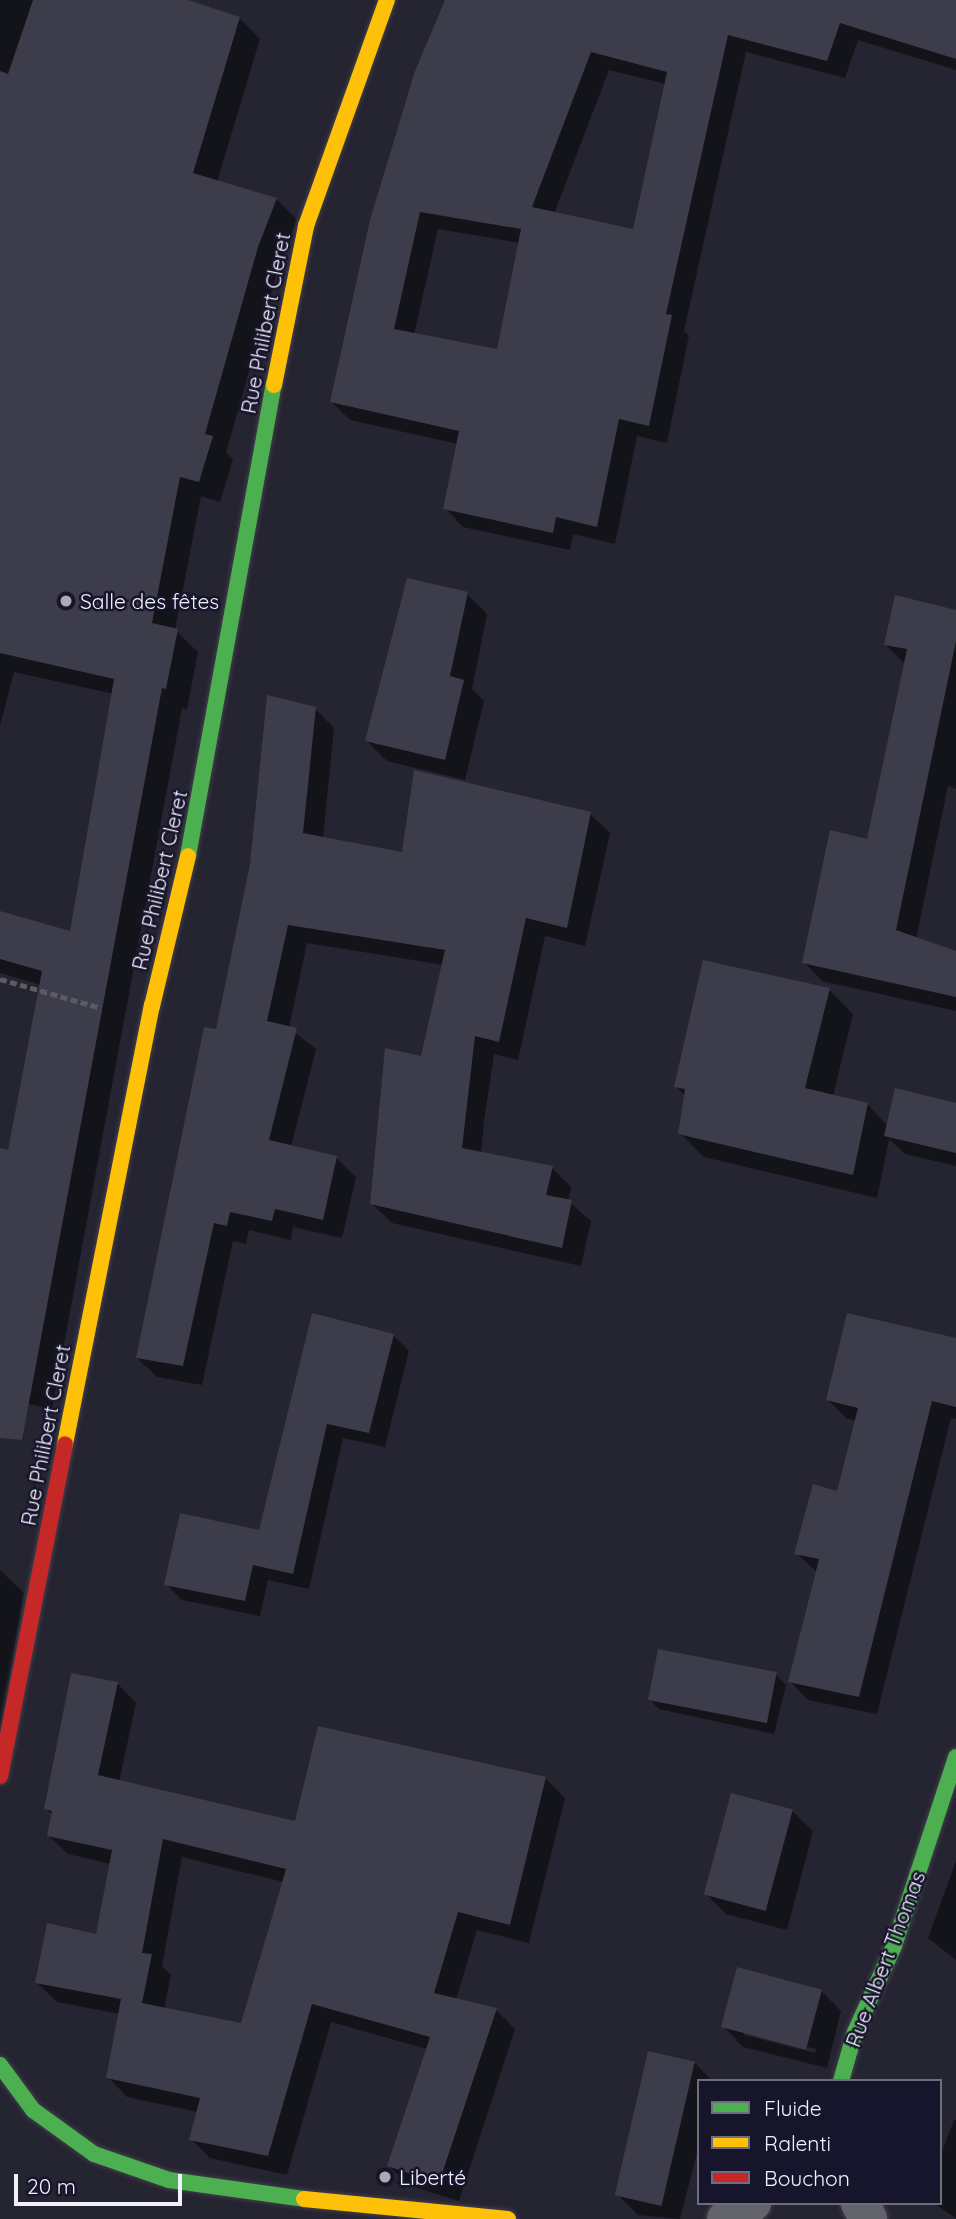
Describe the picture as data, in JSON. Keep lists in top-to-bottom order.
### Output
{
  "streets": {
    "street": ["Rue Philibert Cleret", "Rue Albert Thomas"]
  },
  "places": ["Salle des fêtes", "Liberté"],
  "legend": ["Fluide", "Ralenti", "Bouchon"],
  "scale_bar": "20 m"
}
